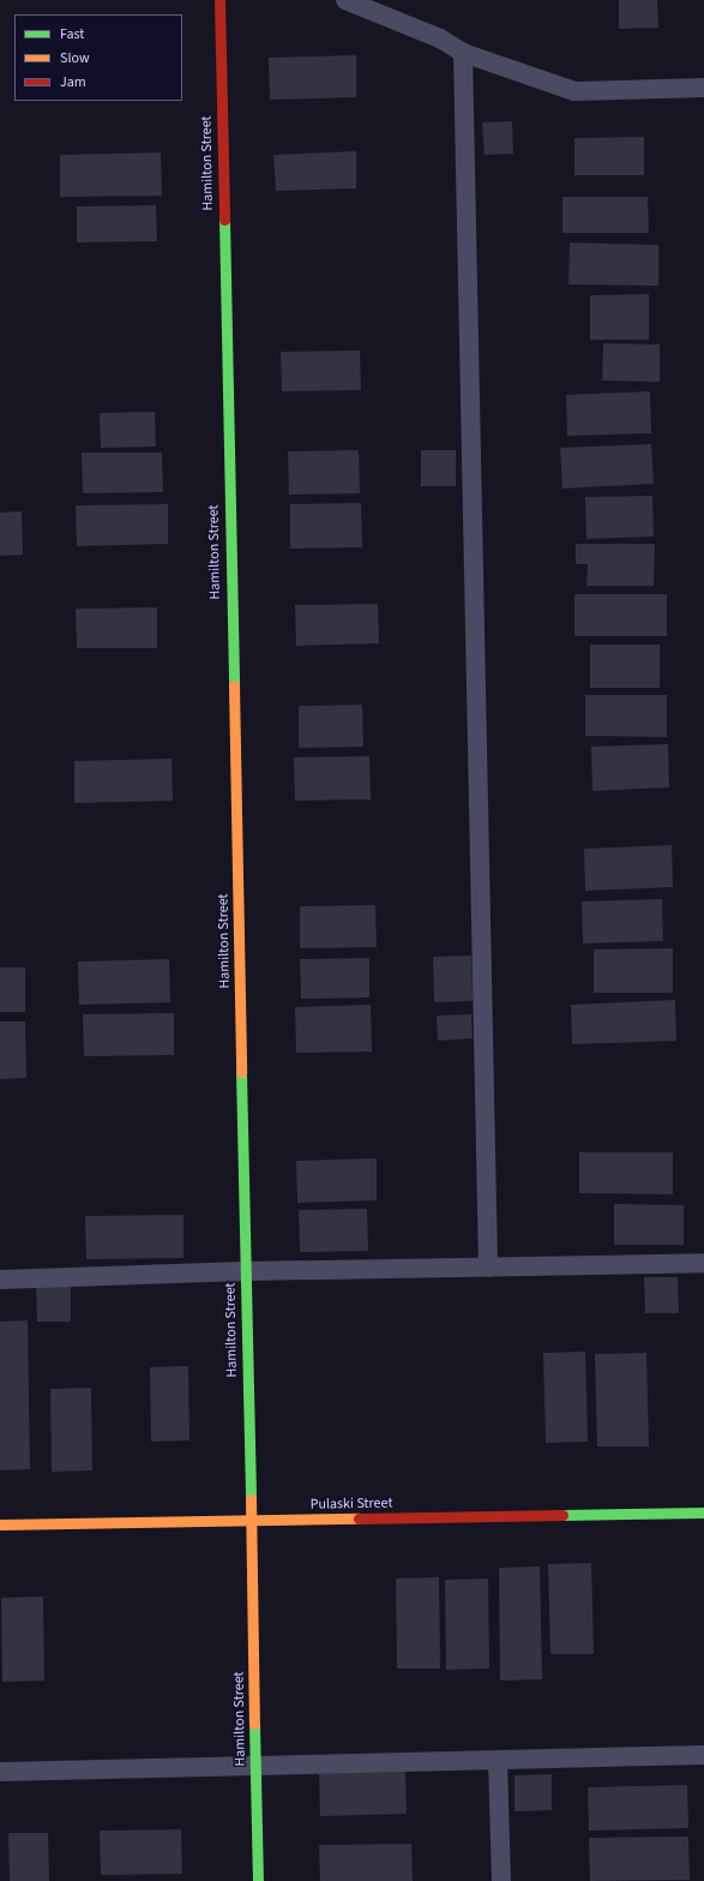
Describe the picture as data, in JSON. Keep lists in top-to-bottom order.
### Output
{
  "streets": {
    "street": ["Hamilton Street", "Pulaski Street"]
  },
  "crossings": [
    ["Hamilton Street", "Pulaski Street"]
  ],
  "legend": ["Fast", "Slow", "Jam"]
}
